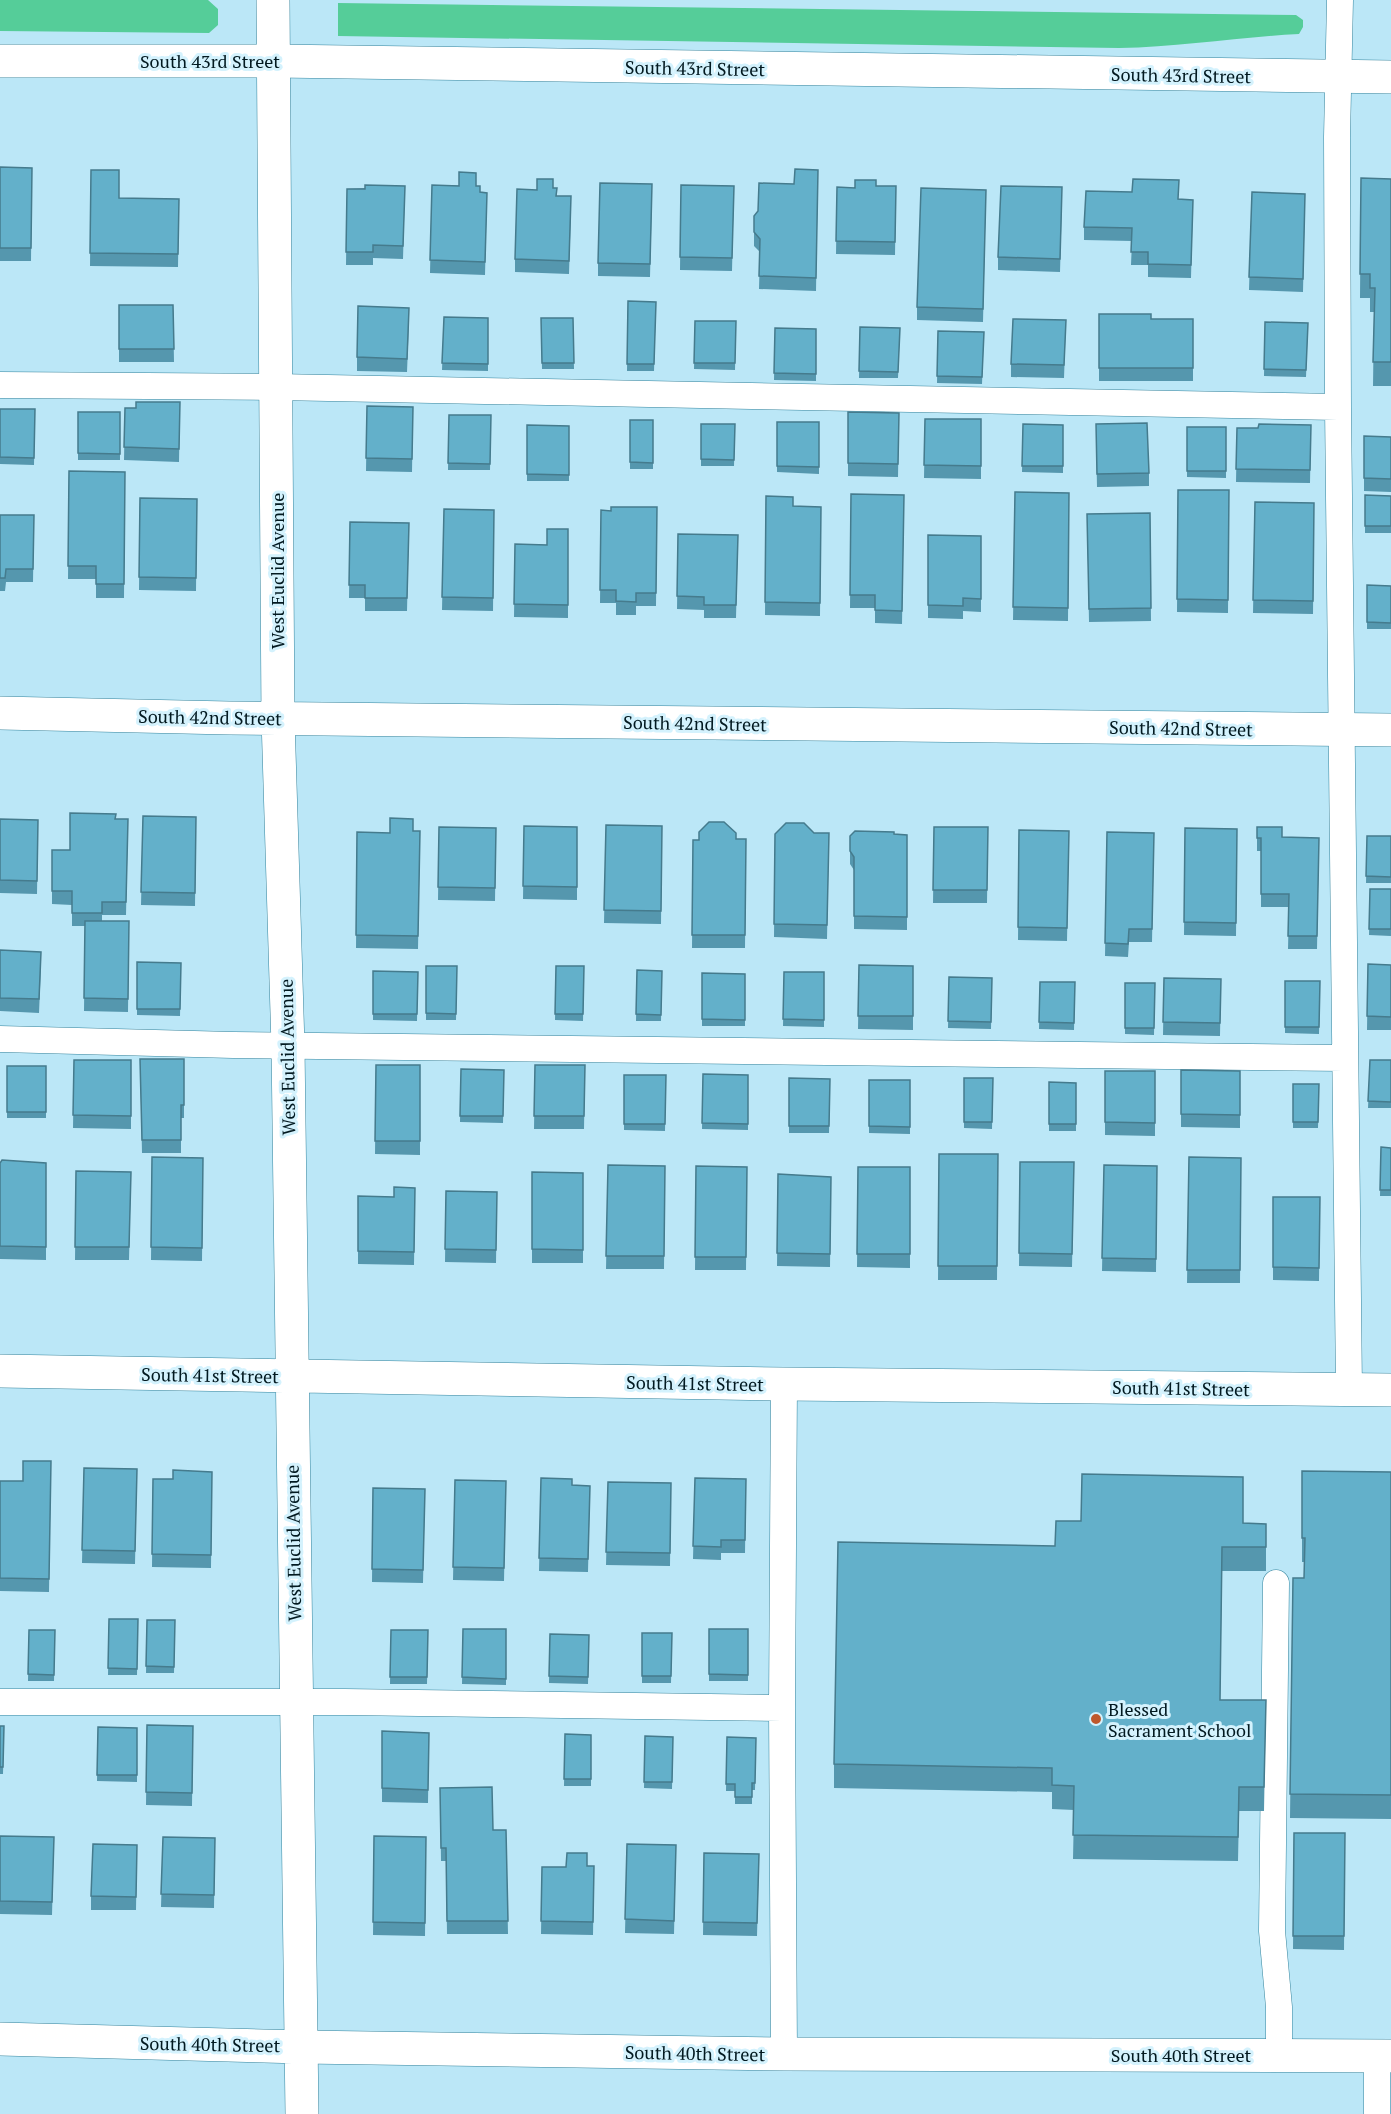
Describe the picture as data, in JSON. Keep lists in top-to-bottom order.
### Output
{
  "streets": {
    "street": [
      "South 43rd Street",
      "West Euclid Avenue",
      "South 42nd Street",
      "South 41st Street",
      "South 40th Street"
    ]
  },
  "crossings": [
    ["South 43rd Street", "West Euclid Avenue"],
    ["West Euclid Avenue", "South 42nd Street"],
    ["West Euclid Avenue", "South 41st Street"],
    ["West Euclid Avenue", "South 40th Street"]
  ],
  "places": ["Blessed Sacrament School"]
}
